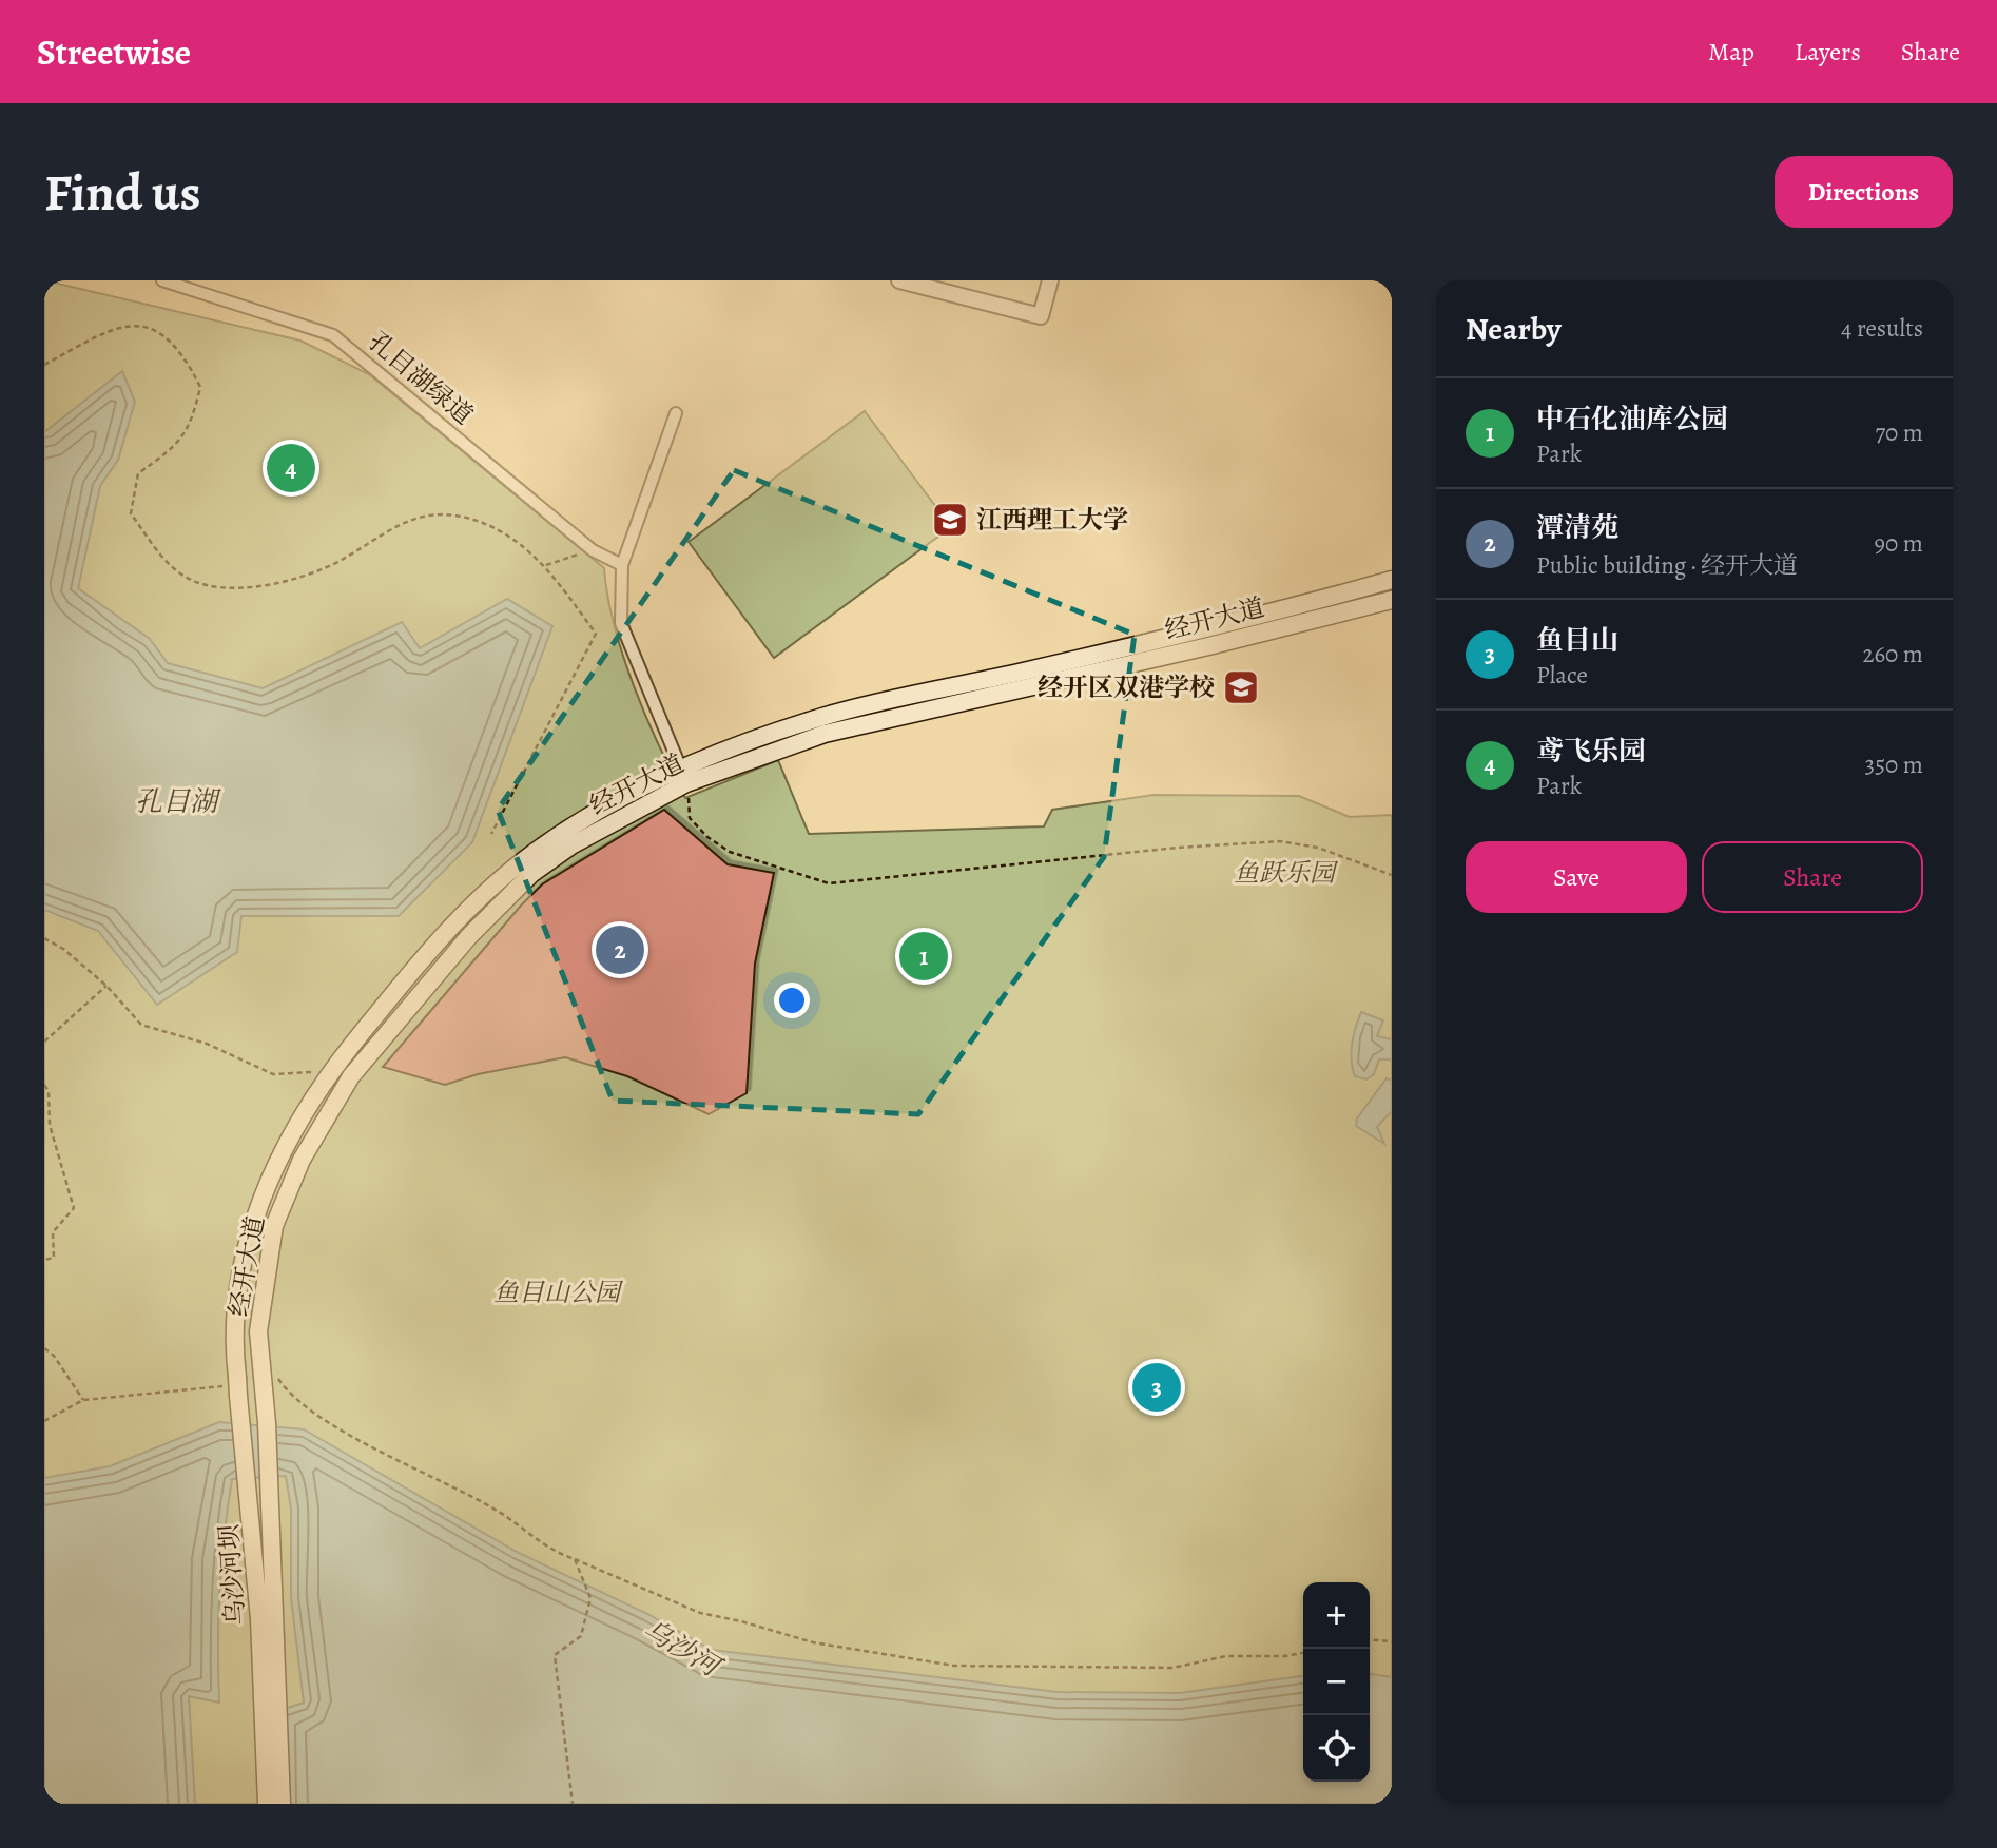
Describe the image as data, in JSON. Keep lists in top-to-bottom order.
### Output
{
  "streets": {
    "main road": ["经开大道", "乌沙河坝"],
    "street": ["孔目湖绿道"]
  },
  "crossings": [
    ["经开大道", "乌沙河坝"]
  ],
  "water": ["孔目湖", "乌沙河"],
  "parks": ["鱼跃乐园", "鱼目山公园"],
  "places": {
    "school or university": ["江西理工大学", "经开区双港学校"]
  },
  "page": {
    "header": "Streetwise",
    "nav": ["Map", "Layers", "Share"],
    "buttons": [
      "Directions",
      ["Save", "Share"]
    ],
    "title": "Find us",
    "heading": ["Nearby", "4 results"],
    "list": [
      {
        "mark": "1",
        "name": "中石化油库公园",
        "note": "Park",
        "value": "70 m"
      },
      {
        "mark": "2",
        "name": "潭清苑",
        "note": "Public building · 经开大道",
        "value": "90 m"
      },
      {
        "mark": "3",
        "name": "鱼目山",
        "note": "Place",
        "value": "260 m"
      },
      {
        "mark": "4",
        "name": "鸢飞乐园",
        "note": "Park",
        "value": "350 m"
      }
    ],
    "pins": [
      "4",
      "2",
      "1",
      "3"
    ],
    "map_buttons": ["+", "−"]
  }
}
